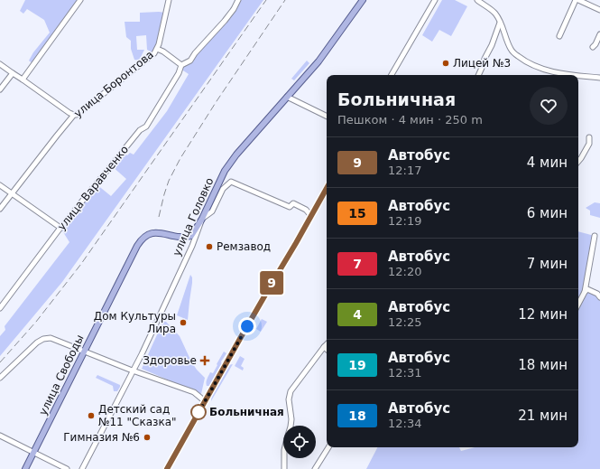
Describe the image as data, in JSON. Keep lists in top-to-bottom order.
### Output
{
  "streets": {
    "main road": ["улица Головко", "улица Свободы"],
    "street": ["улица Боронтова", "улица Варавченко"]
  },
  "crossings": [
    ["улица Головко", "улица Свободы"]
  ],
  "places": {
    "other": [
      "Лицей №3",
      "Ремзавод",
      "Дом Культуры Лира",
      "Больничная",
      "Детский сад №11 \"Сказка\"",
      "Гимназия №6"
    ],
    "health": ["Здоровье"]
  },
  "lines": ["bus line 9"],
  "page": {
    "on_map": "9",
    "heading": ["Больничная", "Пешком · 4 мин · 250 m"],
    "list": [
      {
        "mark": "9",
        "name": "Автобус",
        "note": "12:17",
        "value": "4 мин"
      },
      {
        "mark": "15",
        "name": "Автобус",
        "note": "12:19",
        "value": "6 мин"
      },
      {
        "mark": "7",
        "name": "Автобус",
        "note": "12:20",
        "value": "7 мин"
      },
      {
        "mark": "4",
        "name": "Автобус",
        "note": "12:25",
        "value": "12 мин"
      },
      {
        "mark": "19",
        "name": "Автобус",
        "note": "12:31",
        "value": "18 мин"
      },
      {
        "mark": "18",
        "name": "Автобус",
        "note": "12:34",
        "value": "21 мин"
      }
    ]
  }
}
